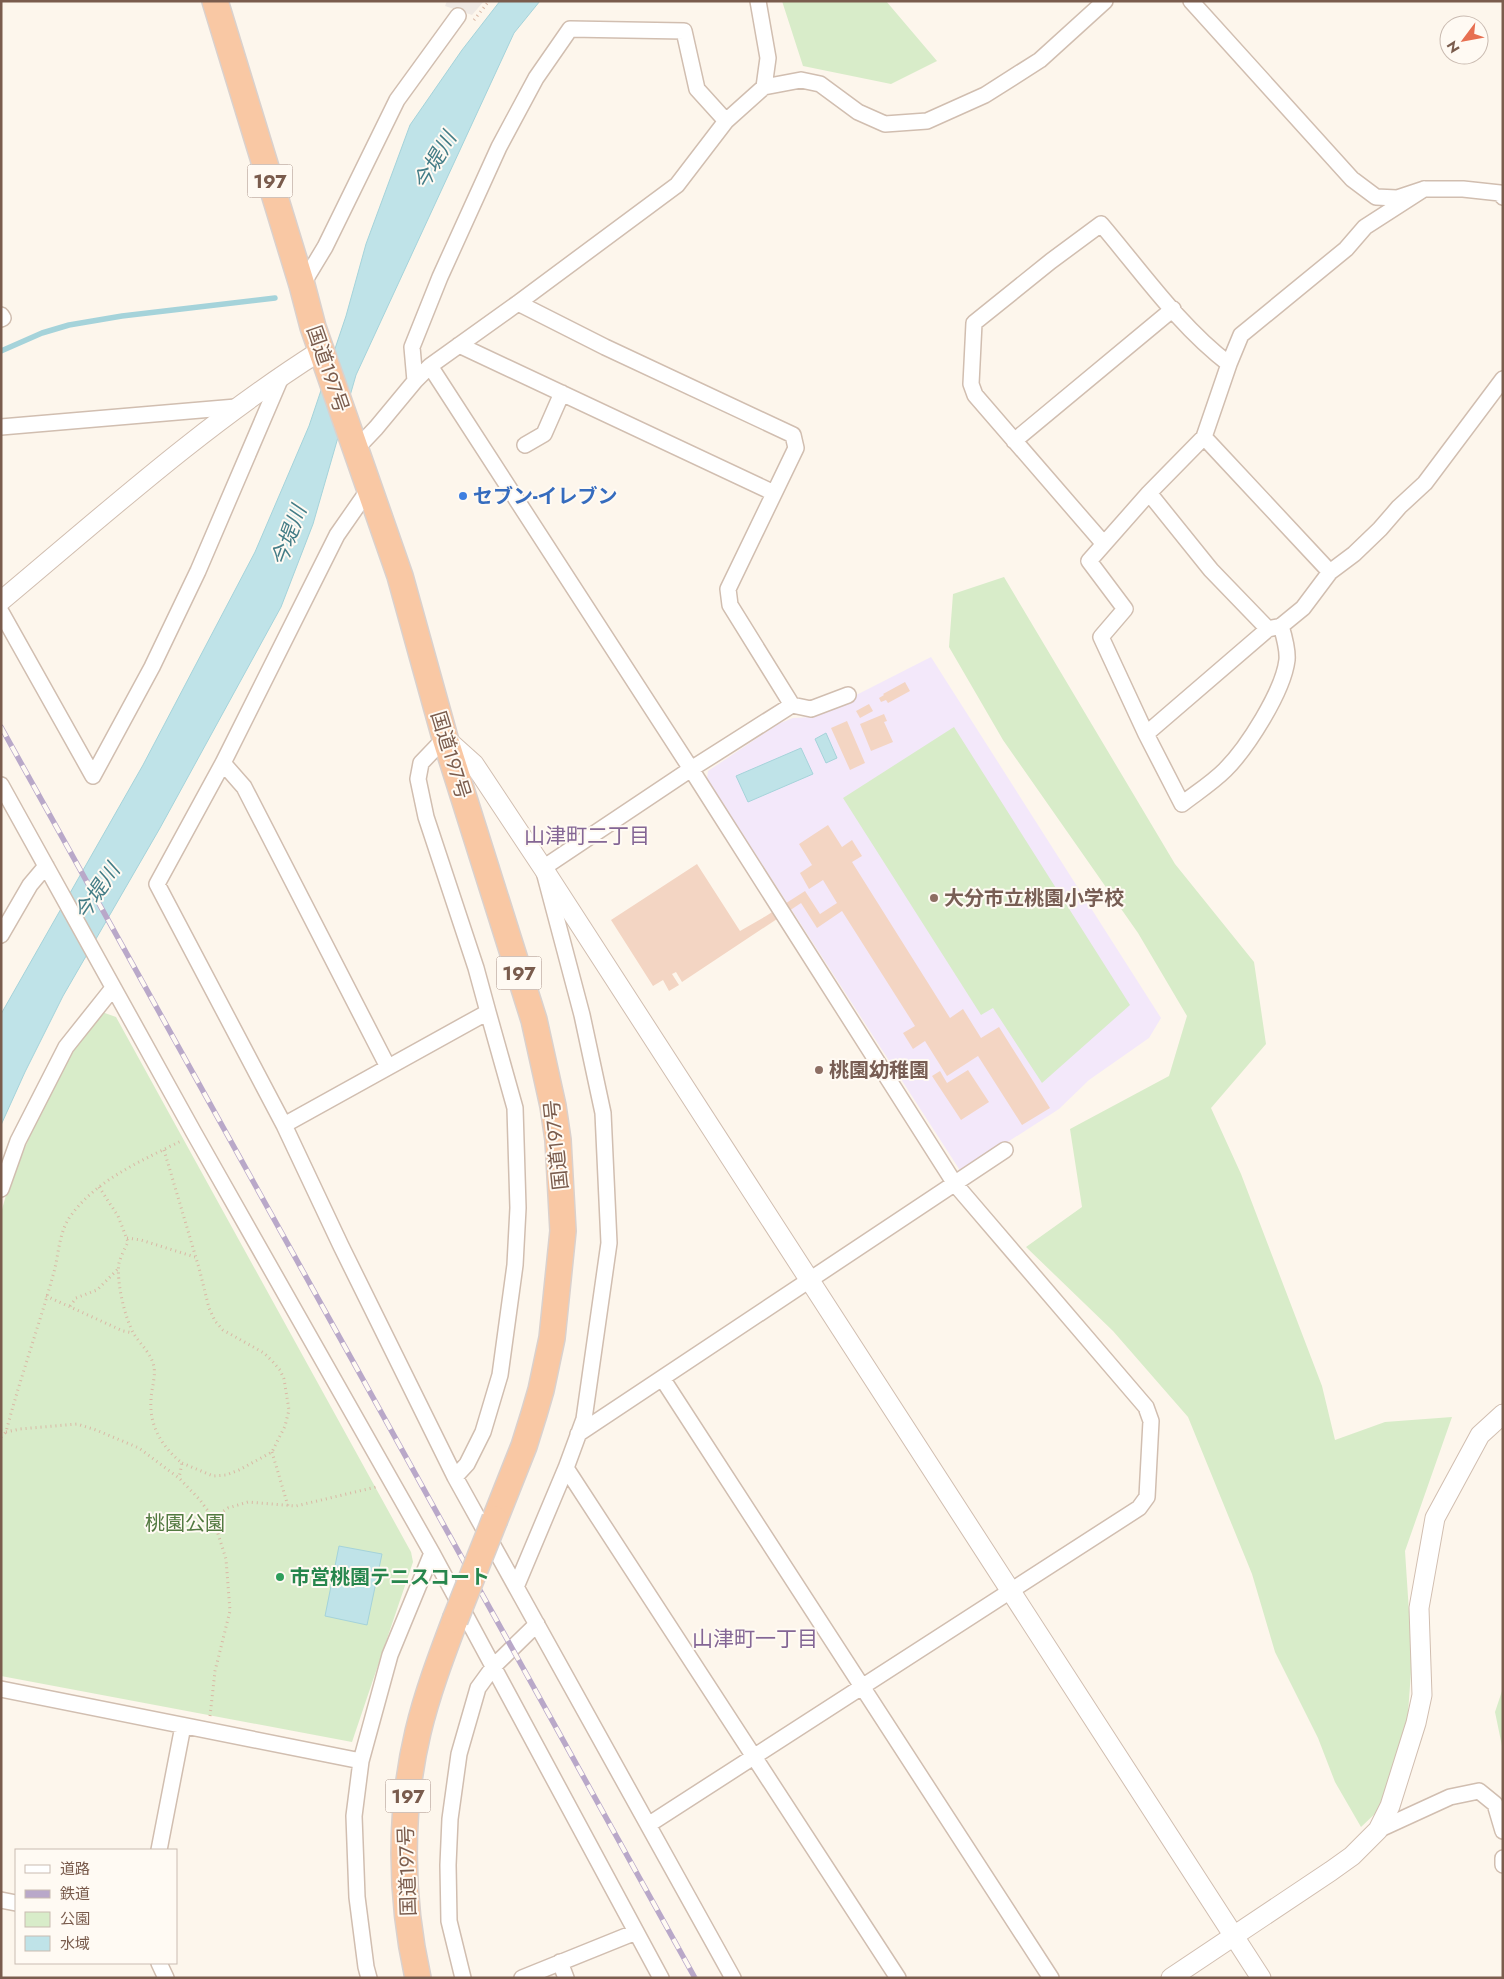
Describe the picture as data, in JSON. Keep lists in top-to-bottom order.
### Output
{
  "streets": {
    "highway": ["197", "国道197号"]
  },
  "districts": ["山津町二丁目", "山津町一丁目"],
  "water": ["今堤川"],
  "parks": ["桃園公園"],
  "places": [
    "セブン-イレブン",
    "大分市立桃園小学校",
    "桃園幼稚園",
    "市営桃園テニスコート"
  ],
  "legend": [
    "道路",
    "鉄道",
    "公園",
    "水域"
  ],
  "north": "bottom left"
}
